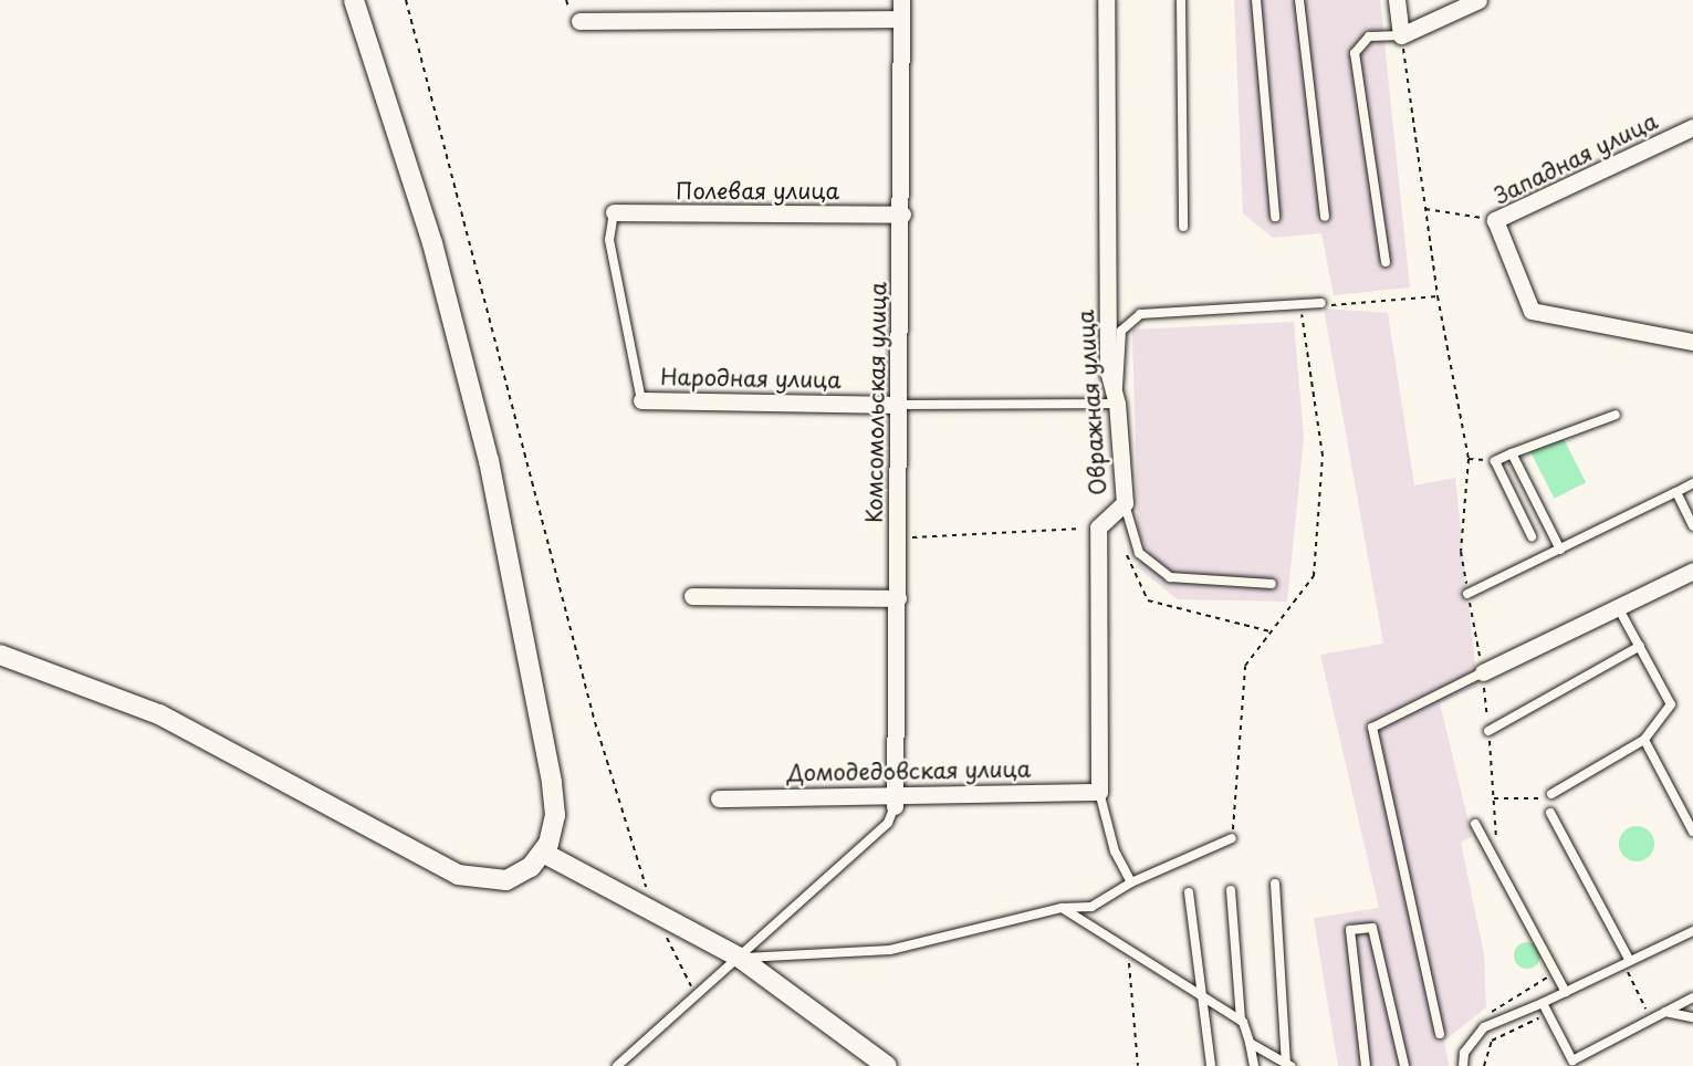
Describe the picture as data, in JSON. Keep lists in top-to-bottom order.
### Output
{
  "streets": {
    "street": [
      "Западная улица",
      "Полевая улица",
      "Народная улица",
      "Комсомольская улица",
      "Овражная улица",
      "Домодедовская улица"
    ]
  },
  "crossings": [
    ["Полевая улица", "Комсомольская улица"],
    ["Народная улица", "Комсомольская улица"],
    ["Комсомольская улица", "Домодедовская улица"],
    ["Овражная улица", "Домодедовская улица"]
  ]
}
